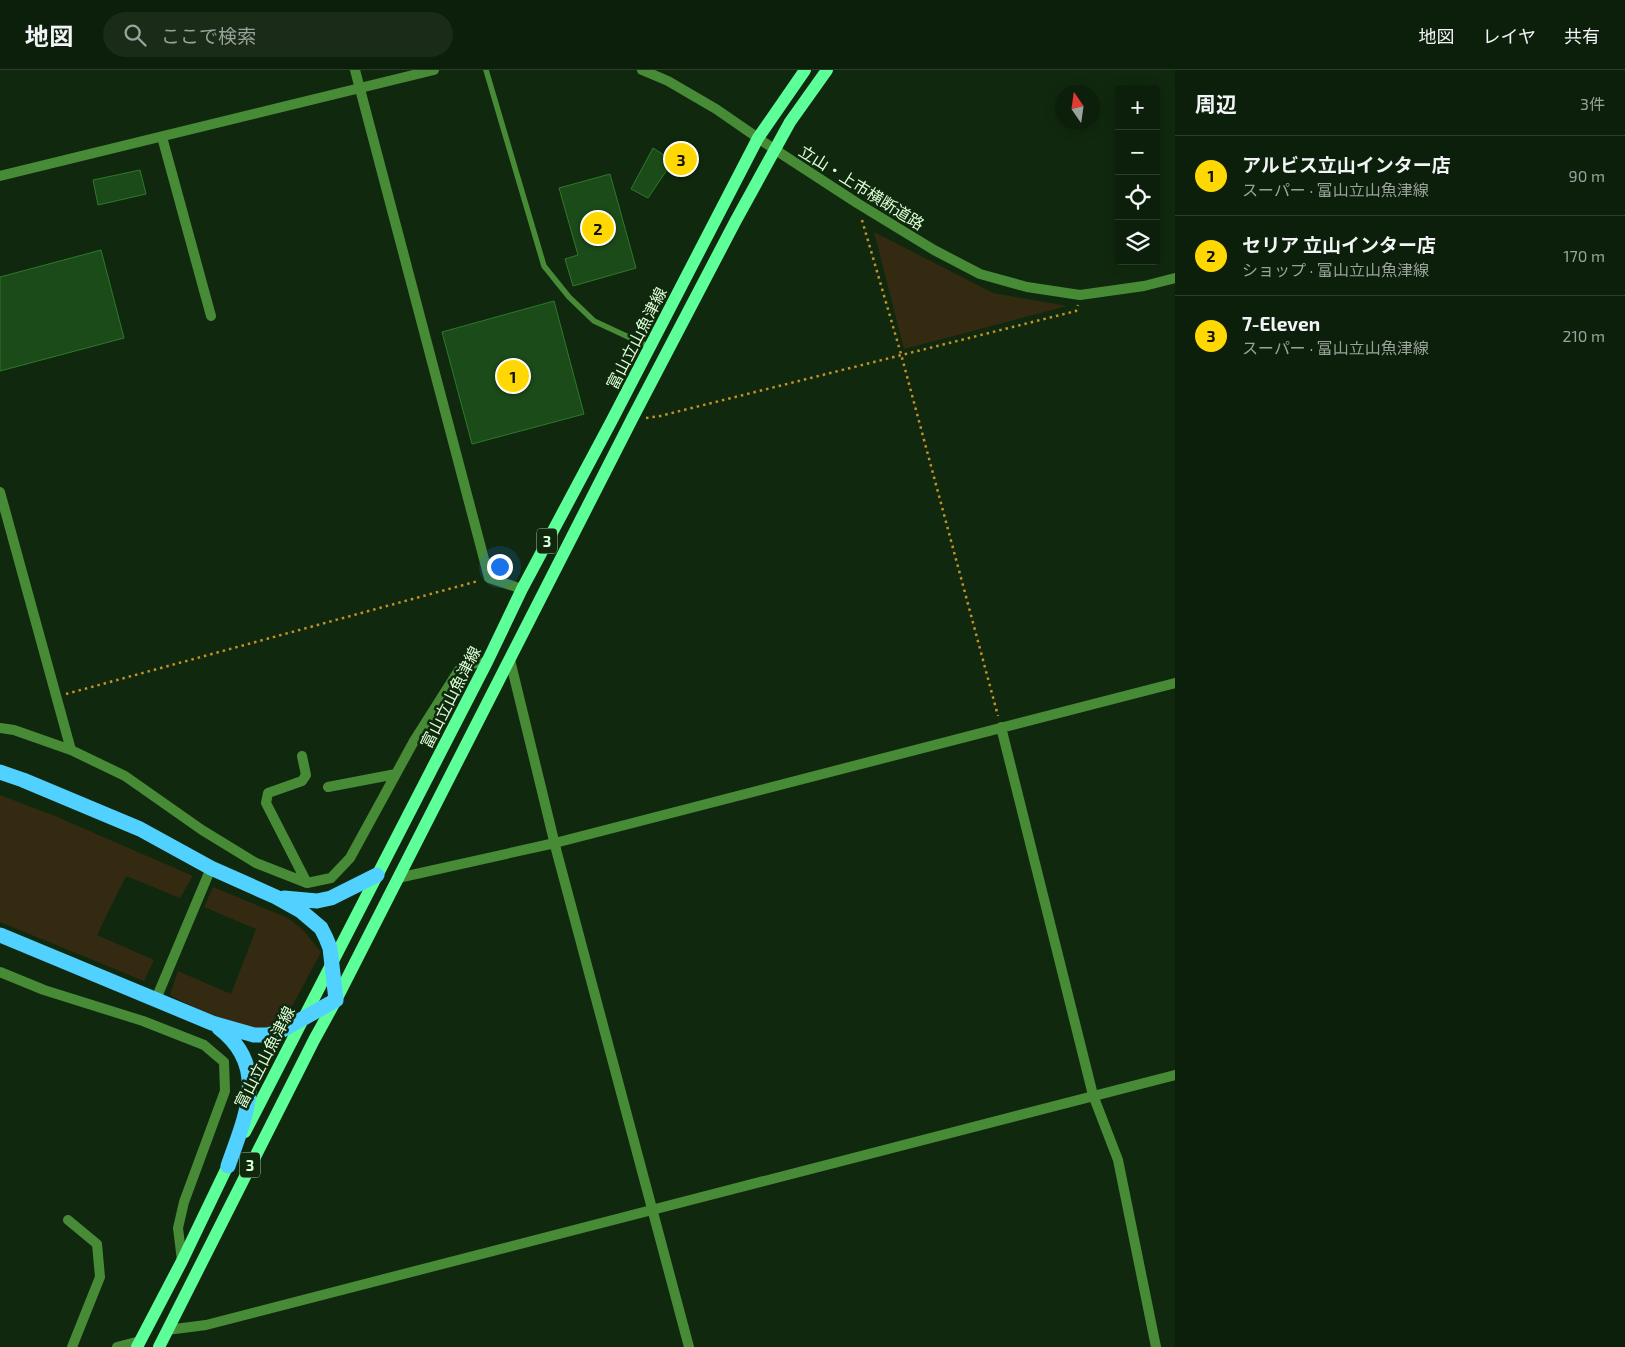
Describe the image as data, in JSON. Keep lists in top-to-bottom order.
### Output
{
  "streets": {
    "main road": ["富山立山魚津線", "3"],
    "street": ["立山・上市横断道路"]
  },
  "crossings": [
    ["立山・上市横断道路", "富山立山魚津線"]
  ],
  "north": "top",
  "page": {
    "header": "地図",
    "search": "ここで検索",
    "nav": ["地図", "レイヤ", "共有"],
    "heading": ["周辺", "3件"],
    "map_buttons": ["+", "−"],
    "list": [
      {
        "mark": "1",
        "name": "アルビス立山インター店",
        "note": "スーパー · 富山立山魚津線",
        "value": "90 m"
      },
      {
        "mark": "2",
        "name": "セリア 立山インター店",
        "note": "ショップ · 富山立山魚津線",
        "value": "170 m"
      },
      {
        "mark": "3",
        "name": "7-Eleven",
        "note": "スーパー · 富山立山魚津線",
        "value": "210 m"
      }
    ],
    "pins": ["3", "2", "1"]
  }
}
